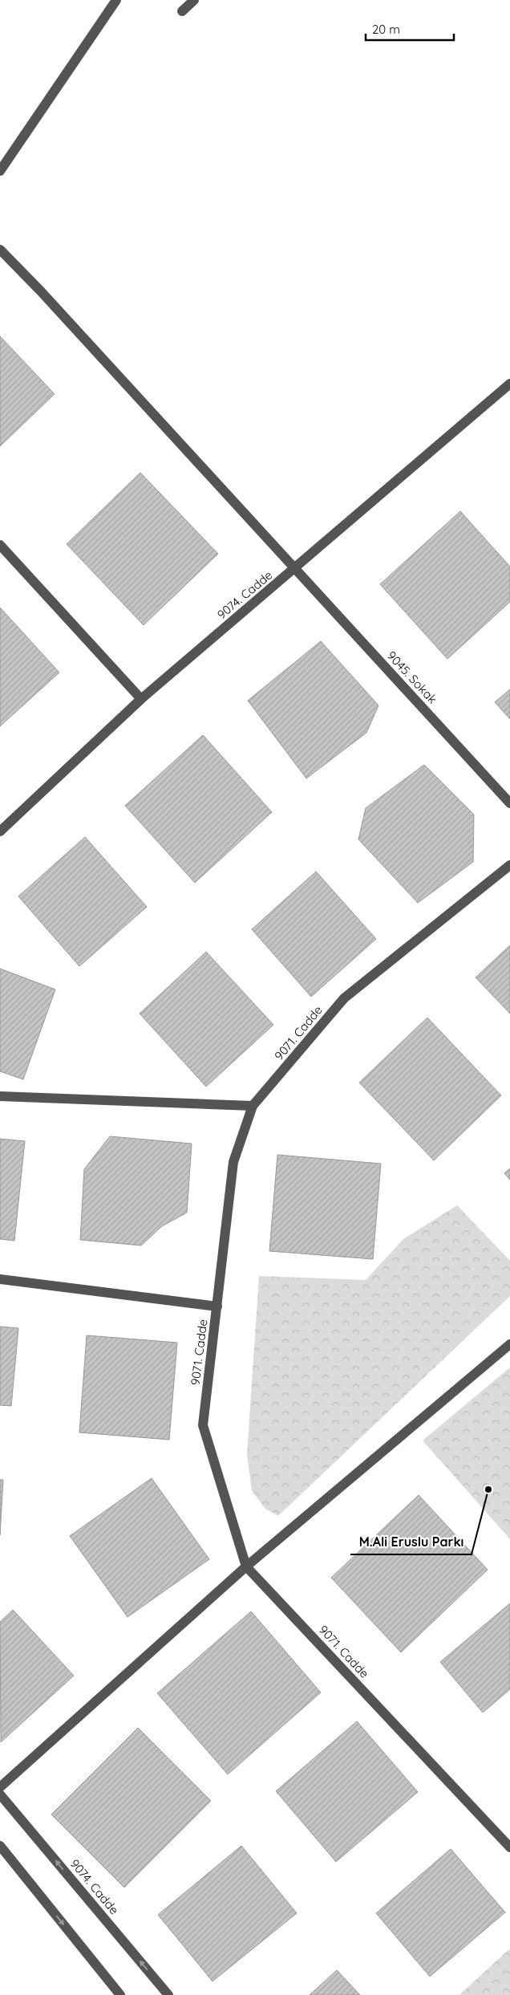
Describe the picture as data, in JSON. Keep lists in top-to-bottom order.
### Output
{
  "streets": {
    "street": ["9074. Cadde", "9045. Sokak", "9071. Cadde"]
  },
  "crossings": [
    ["9074. Cadde", "9045. Sokak"]
  ],
  "places": ["M.Ali Eruslu Parkı"],
  "scale_bar": "20 m"
}
